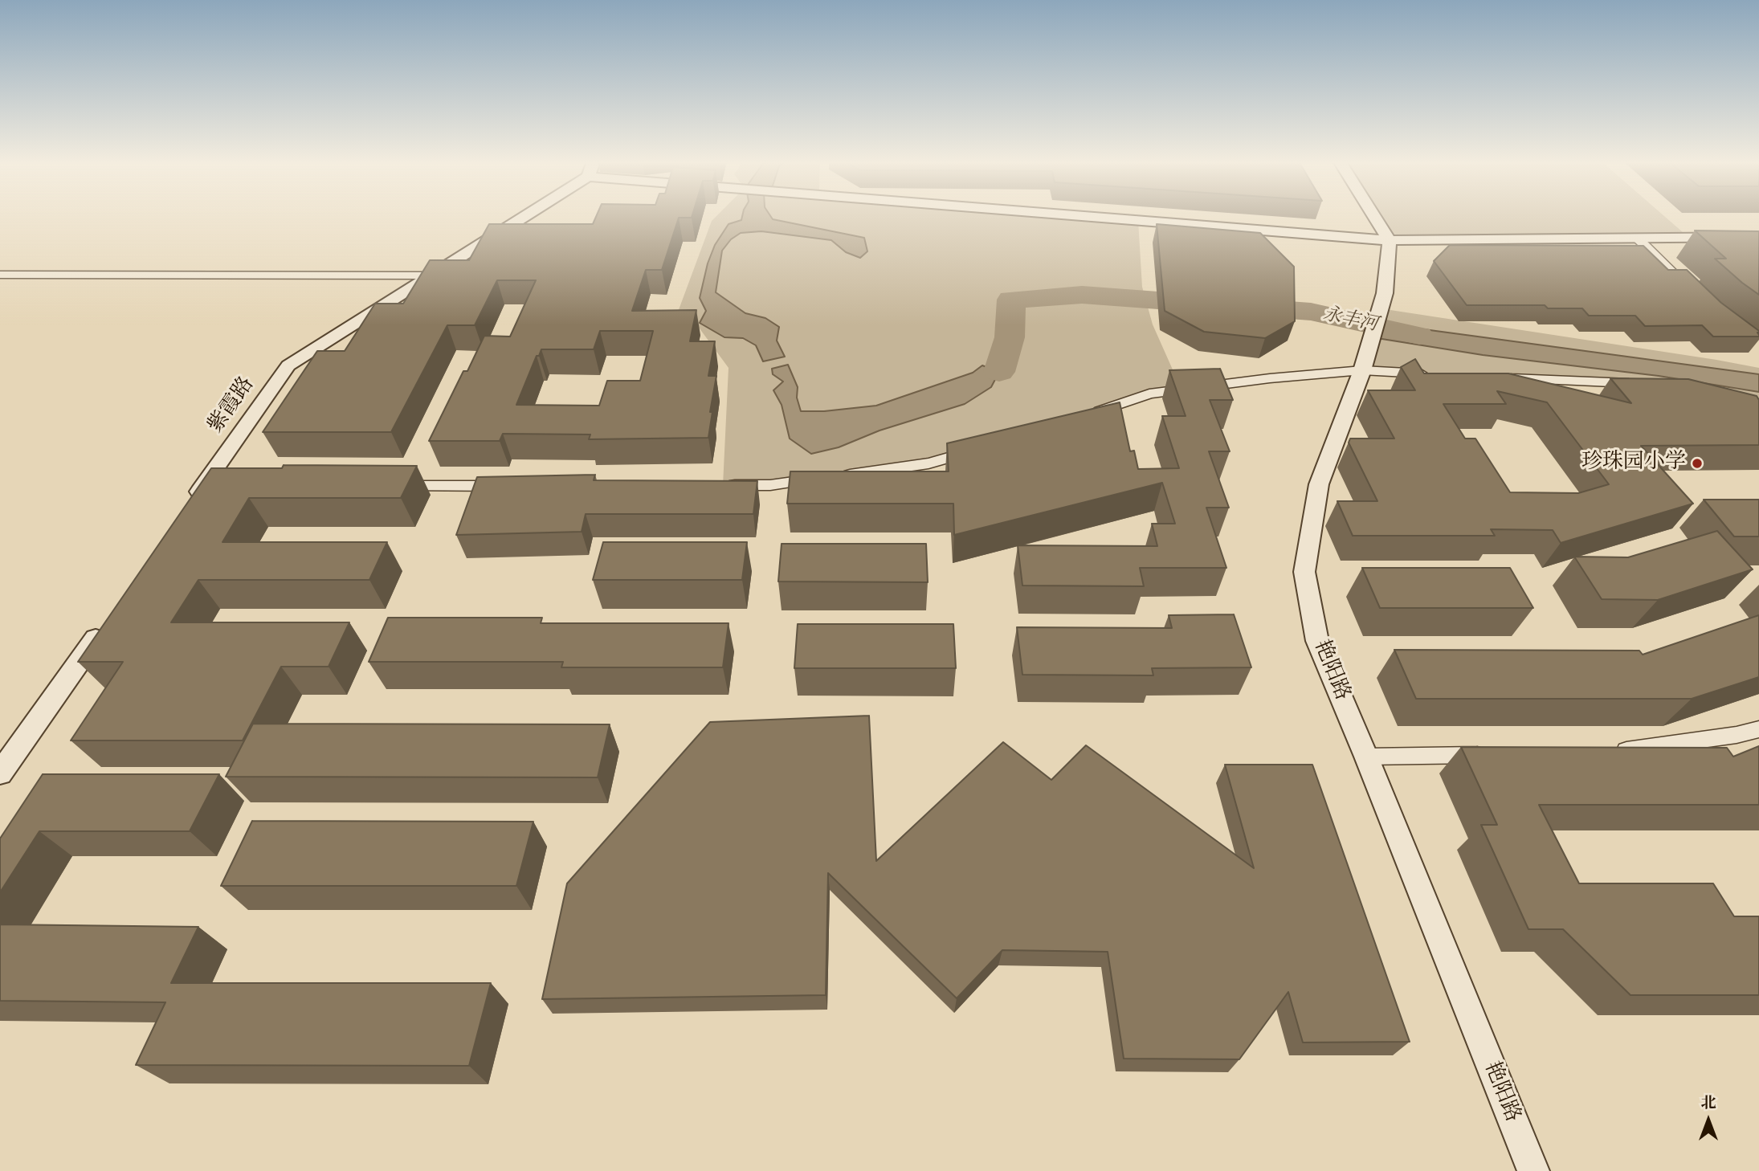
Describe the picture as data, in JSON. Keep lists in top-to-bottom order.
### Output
{
  "streets": {
    "street": ["紫霞路", "艳阳路"]
  },
  "water": ["永丰河"],
  "places": ["珍珠园小学"],
  "north": "top"
}
